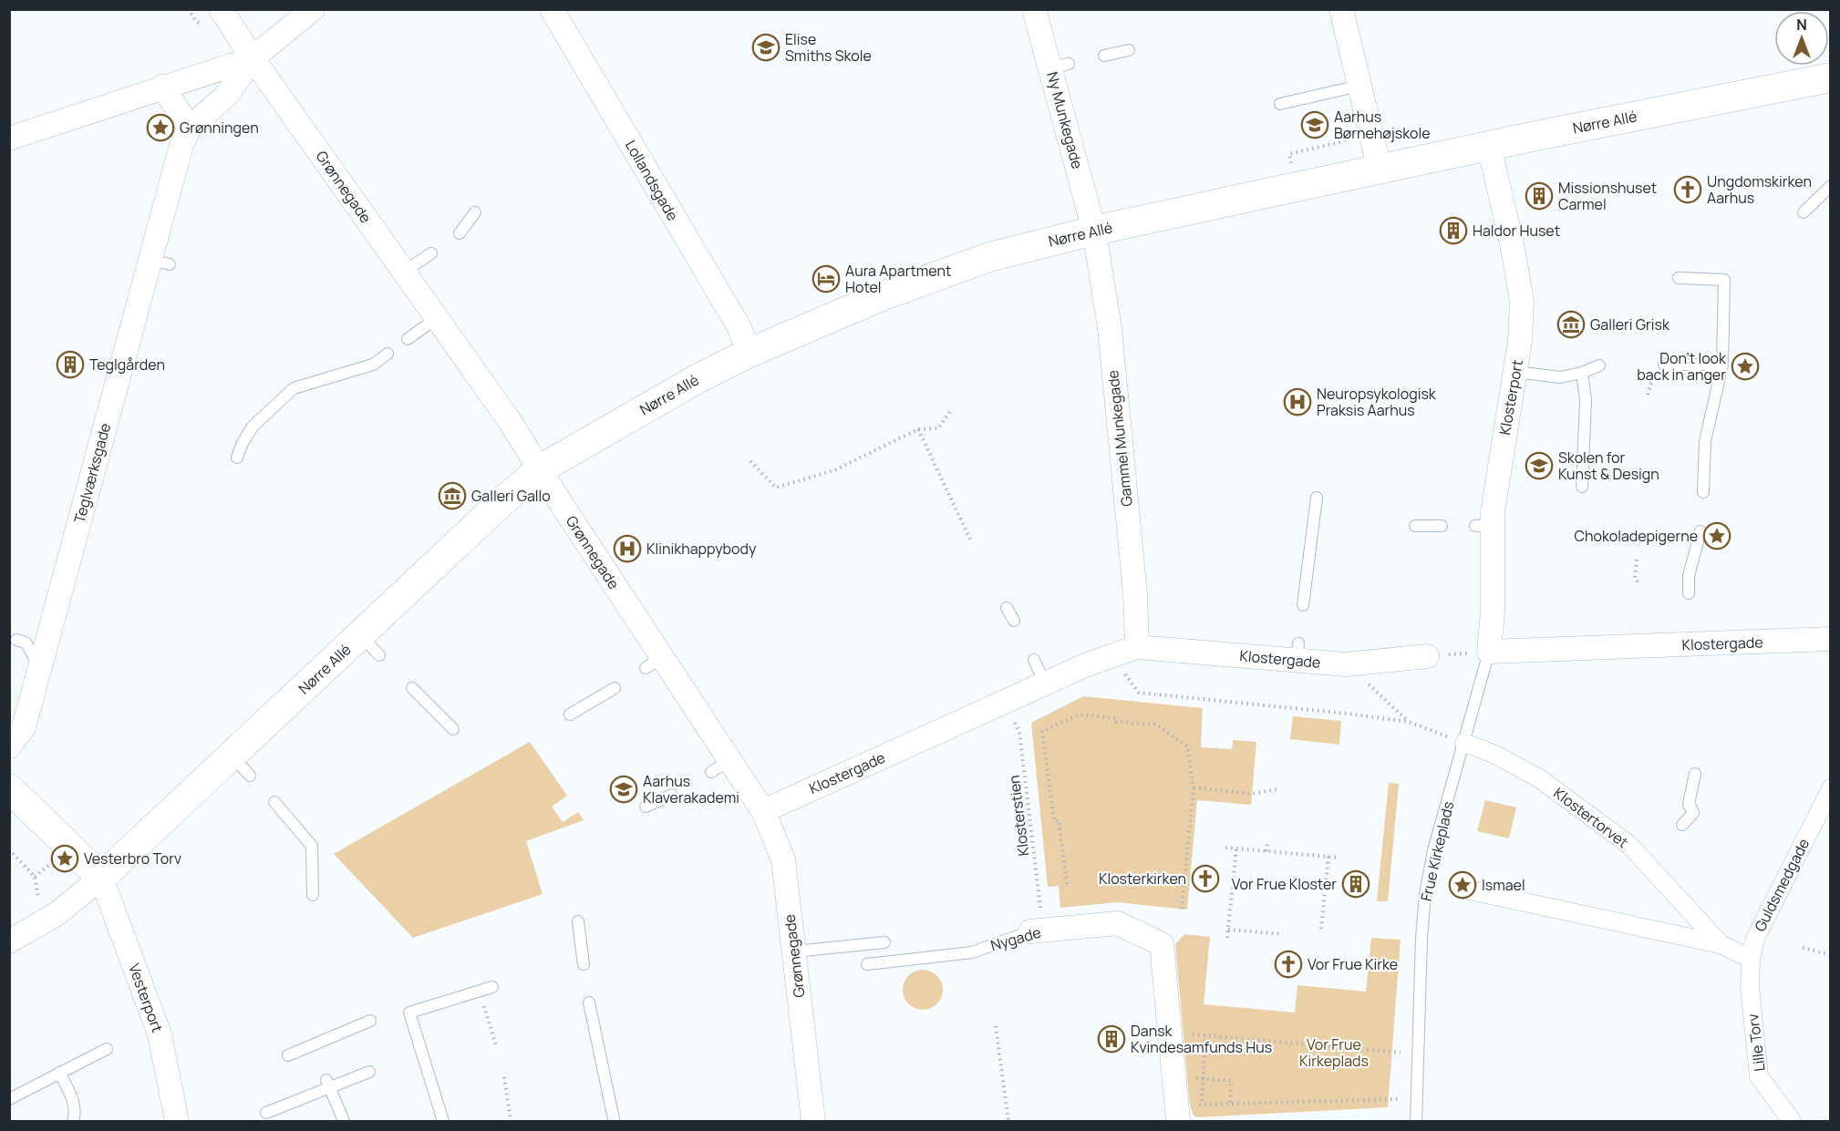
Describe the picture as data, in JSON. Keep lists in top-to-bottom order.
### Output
{
  "streets": {
    "street": [
      "Ny Munkegade",
      "Nørre Allé",
      "Lollandsgade",
      "Grønnegade",
      "Klosterport",
      "Gammel Munkegade",
      "Teglværksgade",
      "Klostergade",
      "Klostertorvet",
      "Guldsmedgade",
      "Nygade",
      "Vesterport",
      "Lille Torv"
    ],
    "lane": ["Frue Kirkeplads"],
    "path": ["Klosterstien"]
  },
  "crossings": [
    ["Ny Munkegade", "Nørre Allé"],
    ["Ny Munkegade", "Gammel Munkegade"],
    ["Nørre Allé", "Lollandsgade"],
    ["Nørre Allé", "Grønnegade"],
    ["Nørre Allé", "Klosterport"],
    ["Nørre Allé", "Gammel Munkegade"],
    ["Nørre Allé", "Vesterport"],
    ["Grønnegade", "Klostergade"],
    ["Klosterport", "Klostergade"],
    ["Klosterport", "Frue Kirkeplads"],
    ["Gammel Munkegade", "Klostergade"],
    ["Klostergade", "Klosterstien"],
    ["Klostergade", "Frue Kirkeplads"],
    ["Klosterstien", "Nygade"],
    ["Klostertorvet", "Frue Kirkeplads"],
    ["Klostertorvet", "Guldsmedgade"],
    ["Guldsmedgade", "Lille Torv"]
  ],
  "parks": ["Vor Frue Kirkeplads"],
  "places": {
    "school or university": [
      "Elise Smiths Skole",
      "Aarhus Børnehøjskole",
      "Skolen for Kunst & Design",
      "Aarhus Klaverakademi"
    ],
    "place": [
      "Grønningen",
      "Don't look back in anger",
      "Chokoladepigerne",
      "Vesterbro Torv",
      "Ismael"
    ],
    "church": ["Ungdomskirken Aarhus", "Klosterkirken", "Vor Frue Kirke"],
    "building": [
      "Missionshuset Carmel",
      "Haldor Huset",
      "Teglgården",
      "Vor Frue Kloster",
      "Dansk Kvindesamfunds Hus"
    ],
    "hotel": ["Aura Apartment Hotel"],
    "museum": ["Galleri Grisk", "Galleri Gallo"],
    "hospital": ["Neuropsykologisk Praksis Aarhus", "Klinikhappybody"]
  },
  "north": "top"
}
